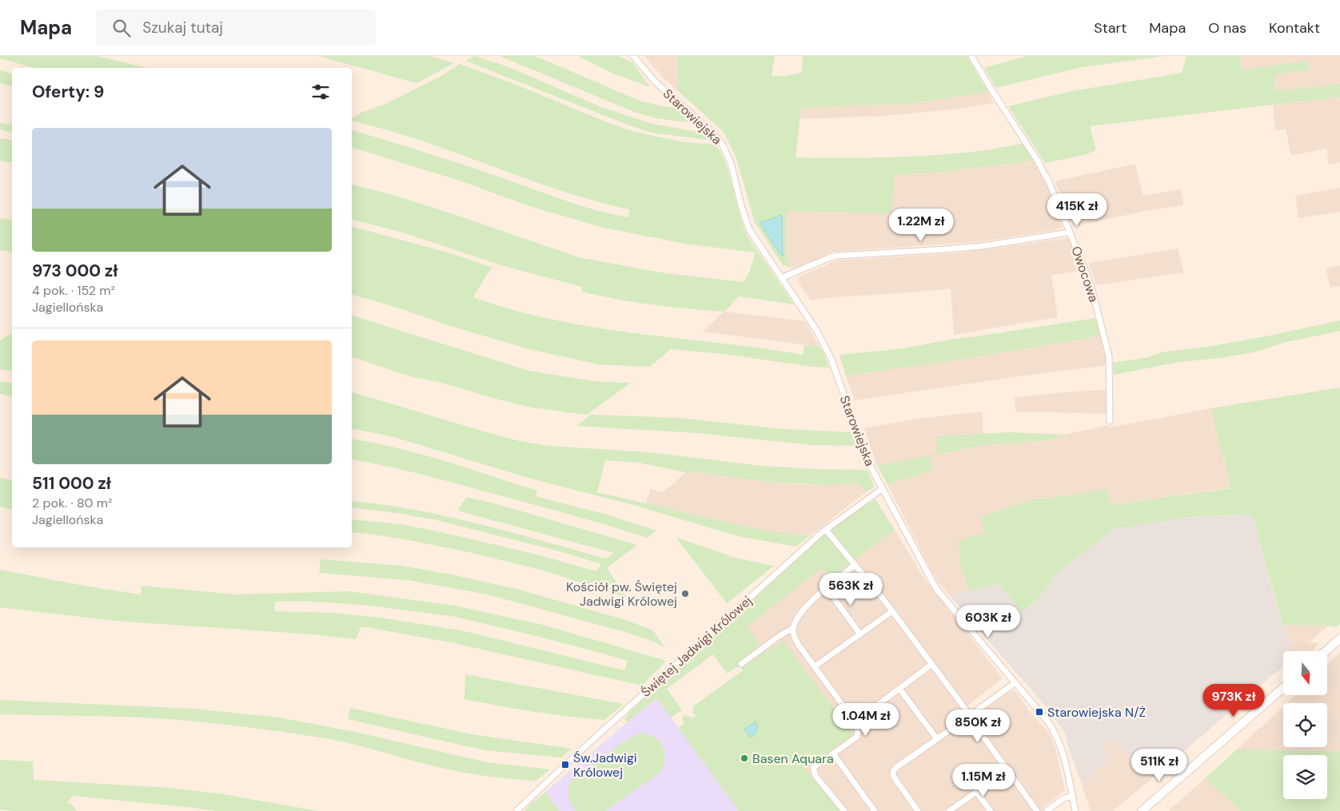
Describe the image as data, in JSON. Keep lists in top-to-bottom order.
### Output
{
  "streets": {
    "street": ["Starowiejska", "Owocowa", "Świętej Jadwigi Królowej"]
  },
  "crossings": [
    ["Starowiejska", "Świętej Jadwigi Królowej"]
  ],
  "places": {
    "other": ["Kościół pw. Świętej Jadwigi Królowej", "Basen Aquara"],
    "transit": ["Starowiejska N/Ż", "Św.Jadwigi Królowej"]
  },
  "north": "bottom",
  "page": {
    "header": "Mapa",
    "search": "Szukaj tutaj",
    "nav": [
      "Start",
      "Mapa",
      "O nas",
      "Kontakt"
    ],
    "heading": "Oferty: 9",
    "list": [
      {
        "name": "973 000 zł",
        "note": "4 pok. · 152 m² · Jagiellońska"
      },
      {
        "name": "511 000 zł",
        "note": "2 pok. · 80 m² · Jagiellońska"
      }
    ],
    "price": [
      "415K zł",
      "1.22M zł",
      "563K zł",
      "603K zł",
      "973K zł",
      "1.04M zł",
      "850K zł",
      "511K zł",
      "1.15M zł"
    ]
  }
}
